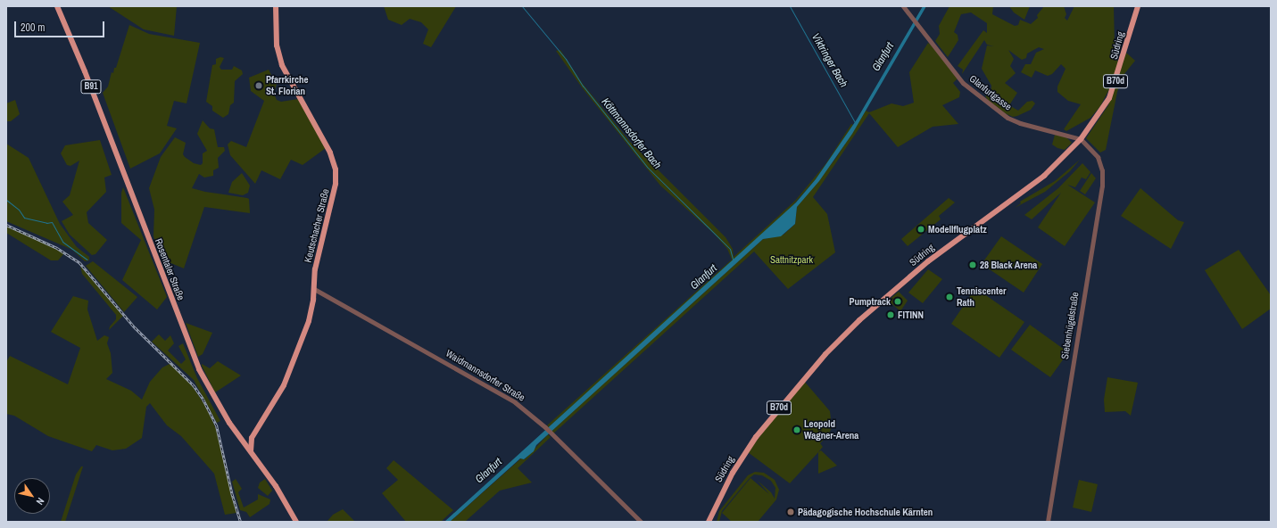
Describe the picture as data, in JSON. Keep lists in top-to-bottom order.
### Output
{
  "streets": {
    "main road": [
      "Südring",
      "B70d",
      "B91",
      "Keutschacher Straße",
      "Rosentaler Straße"
    ],
    "street": ["Glanfurtgasse", "Siebenhügelstraße", "Waidmannsdorfer Straße"]
  },
  "crossings": [
    ["Südring", "Glanfurtgasse"],
    ["Südring", "Siebenhügelstraße"],
    ["Glanfurtgasse", "Siebenhügelstraße"],
    ["Keutschacher Straße", "Waidmannsdorfer Straße"]
  ],
  "water": ["Glanfurt", "Viktringer Bach", "Köttmannsdorfer Bach"],
  "parks": ["Sattnitzpark"],
  "places": [
    "Pfarrkirche St. Florian",
    "Modellflugplatz",
    "28 Black Arena",
    "Tenniscenter Rath",
    "Pumptrack",
    "FITINN",
    "Leopold Wagner-Arena",
    "Pädagogische Hochschule Kärnten"
  ],
  "scale_bar": "200 m",
  "north": "bottom right"
}
